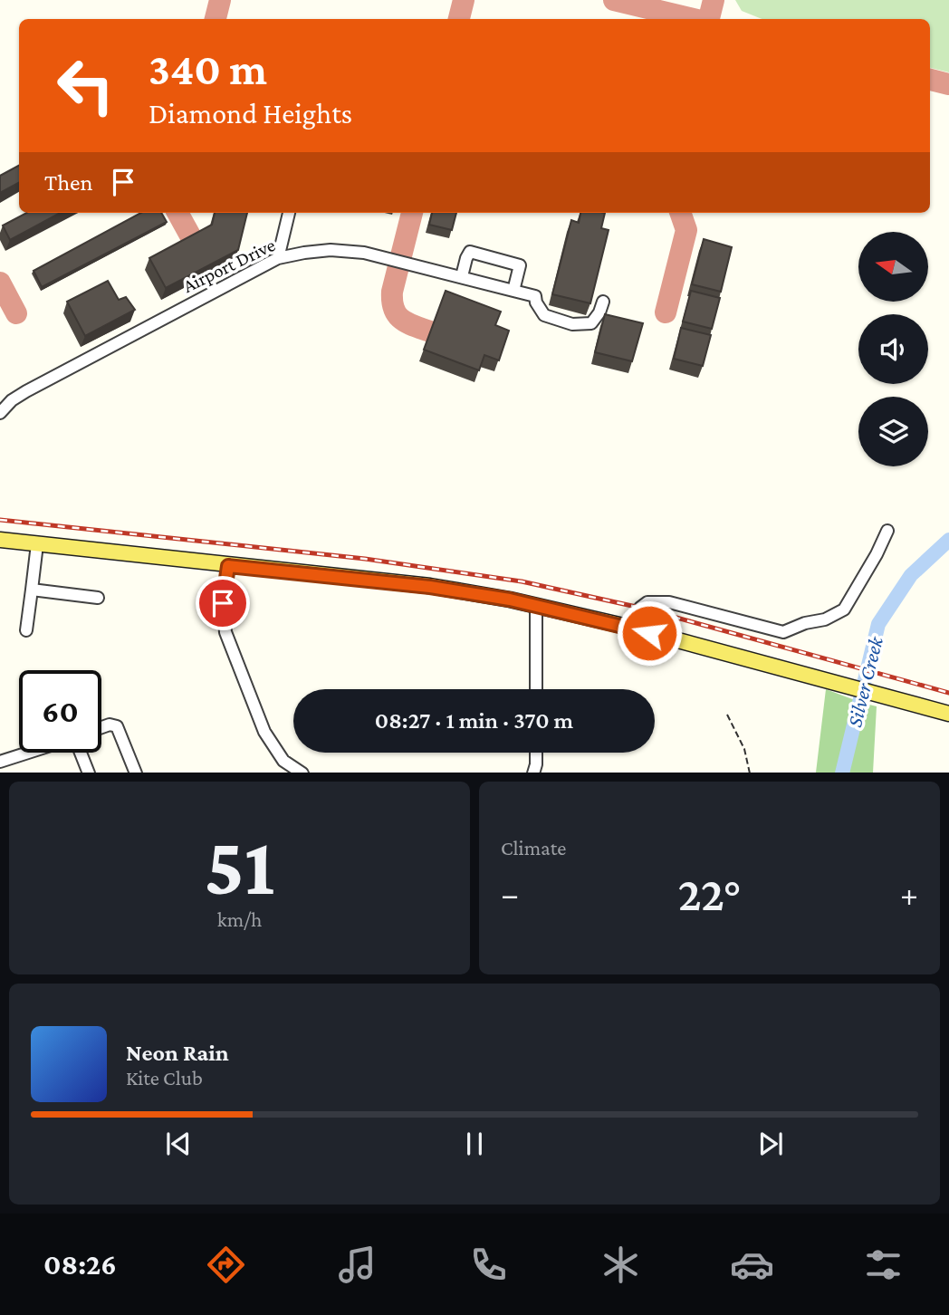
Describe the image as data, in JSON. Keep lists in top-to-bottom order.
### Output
{
  "streets": {
    "street": ["Airport Drive"]
  },
  "water": ["Silver Creek"],
  "north": "left",
  "page": {
    "turn": ["340 m", "Diamond Heights"],
    "then": "Then",
    "limit": "60",
    "trip": "08:27 · 1 min · 370 m",
    "tile": [
      ["51", "km/h"],
      "Climate"
    ],
    "heat": ["−", "22°", "+"],
    "song": ["Neon Rain", "Kite Club"],
    "tabs": "08:26"
  }
}
